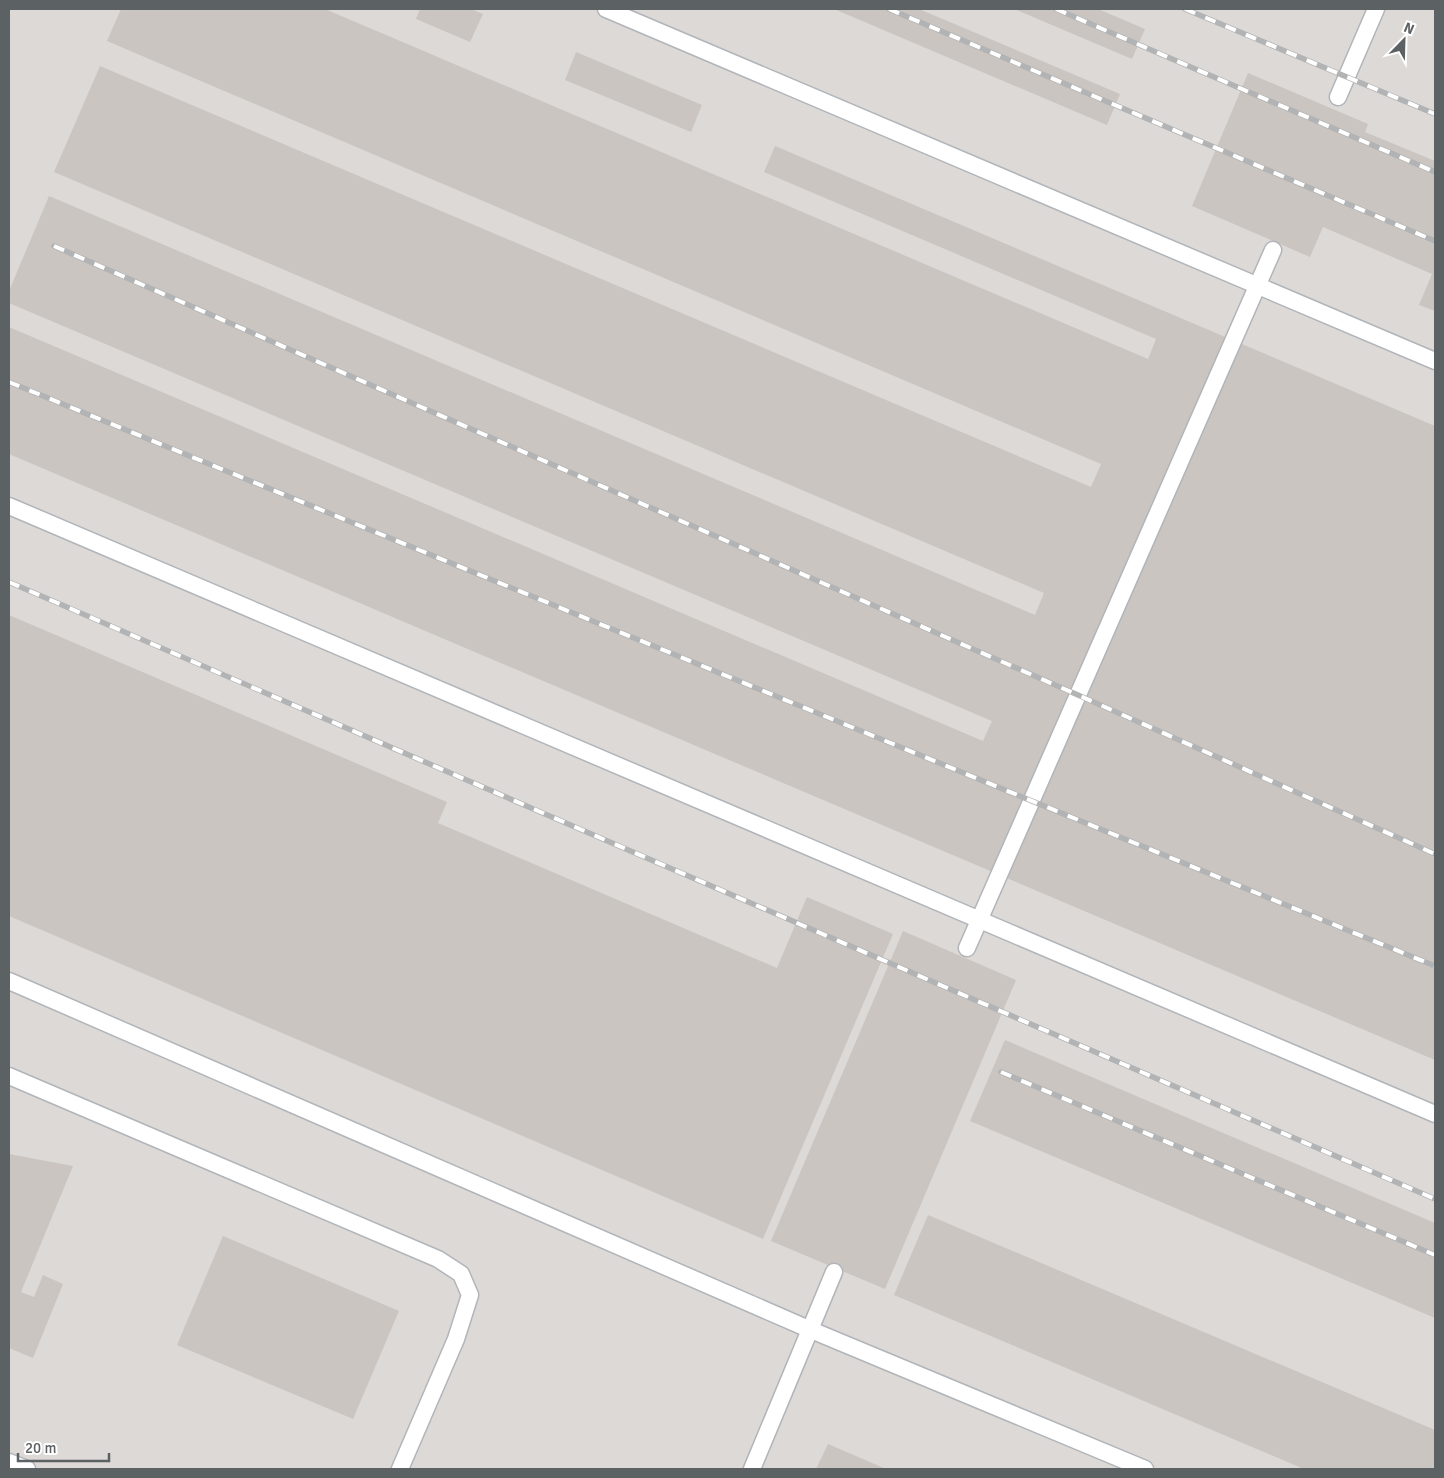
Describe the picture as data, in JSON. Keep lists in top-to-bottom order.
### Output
{
  "scale_bar": "20 m",
  "north": "top right"
}
